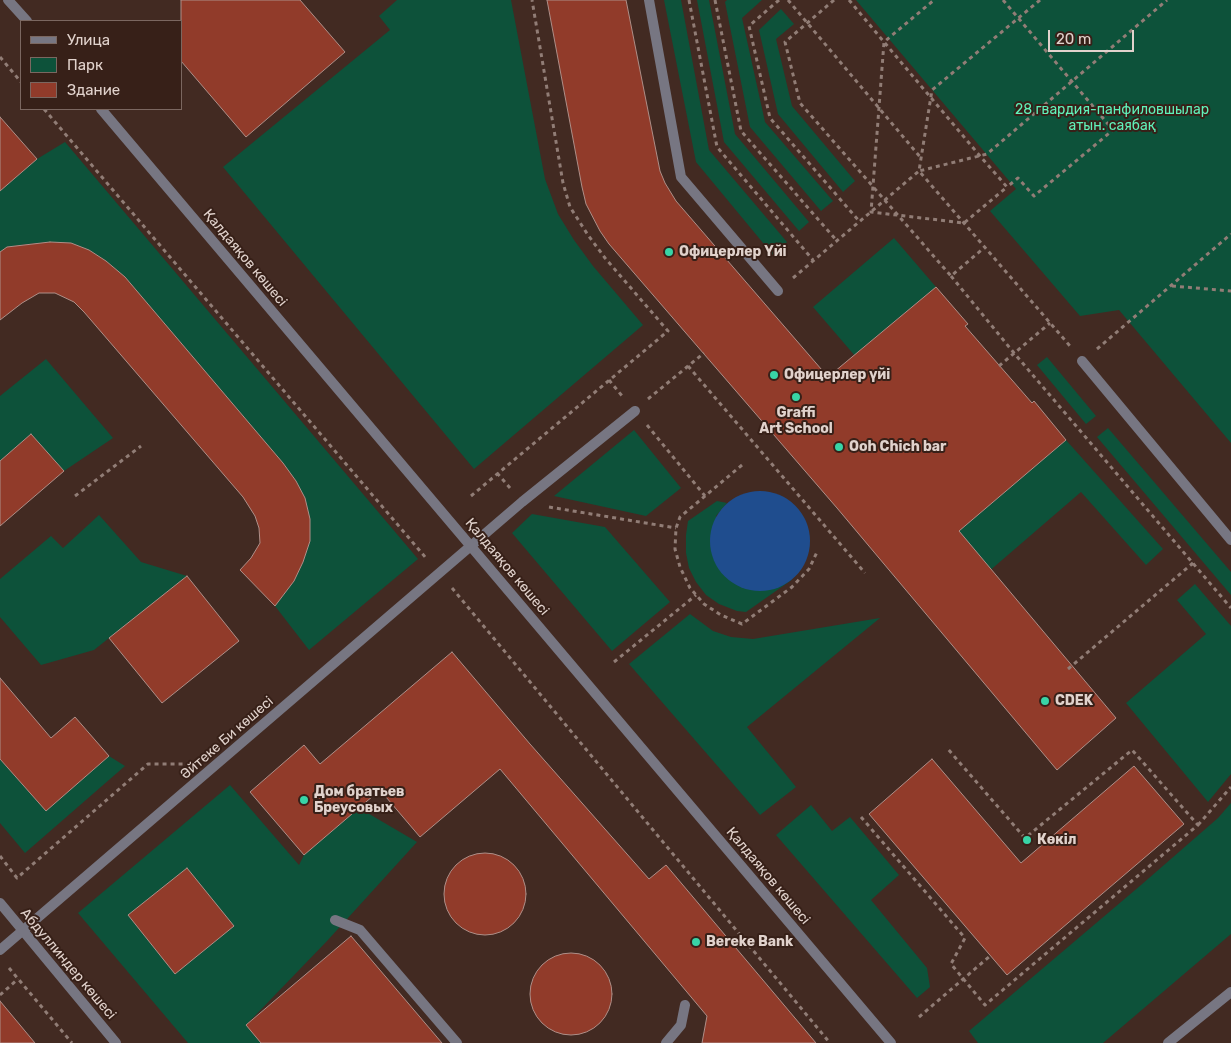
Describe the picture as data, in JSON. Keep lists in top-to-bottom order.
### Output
{
  "streets": {
    "street": ["Қалдаяқов көшесі", "Әйтеке Би көшесі", "Абдуллиндер көшесі"]
  },
  "crossings": [
    ["Қалдаяқов көшесі", "Әйтеке Би көшесі"],
    ["Әйтеке Би көшесі", "Абдуллиндер көшесі"]
  ],
  "parks": ["28 гвардия-панфиловшылар атын. саябақ"],
  "places": [
    "Офицерлер Үйі",
    "Офицерлер үйі",
    "Graffi Art School",
    "Ooh Chich bar",
    "CDEK",
    "Дом братьев Бреусовых",
    "Көкіл",
    "Bereke Bank"
  ],
  "legend": ["Улица", "Парк", "Здание"],
  "scale_bar": "20 m"
}
